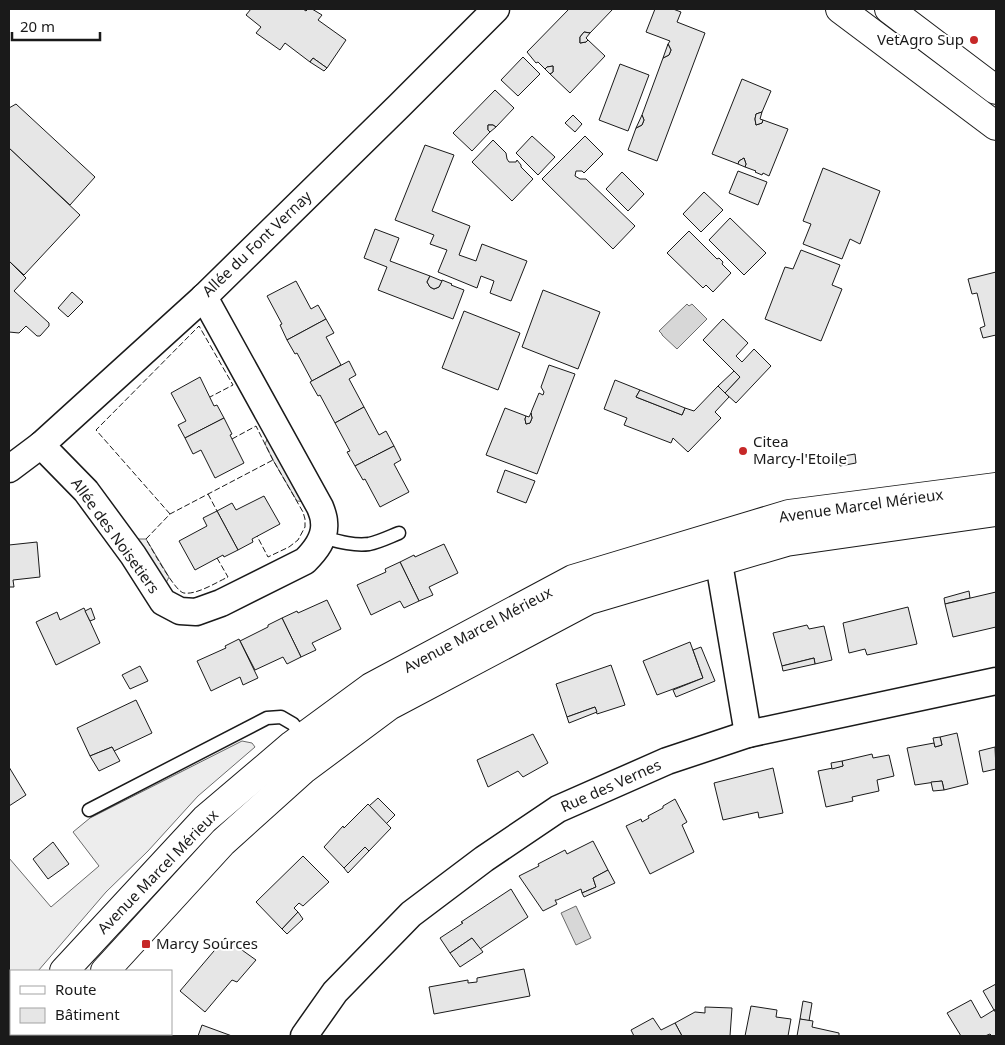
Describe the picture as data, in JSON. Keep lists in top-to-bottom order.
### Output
{
  "streets": {
    "main road": ["Avenue Marcel Mérieux"],
    "street": ["Allée du Font Vernay", "Allée des Noisetiers", "Rue des Vernes"]
  },
  "crossings": [
    ["Allée du Font Vernay", "Allée des Noisetiers"]
  ],
  "places": {
    "other": ["VetAgro Sup", "Citea Marcy-l'Etoile"],
    "transit": ["Marcy Sources"]
  },
  "legend": ["Route", "Bâtiment"],
  "scale_bar": "20 m"
}
